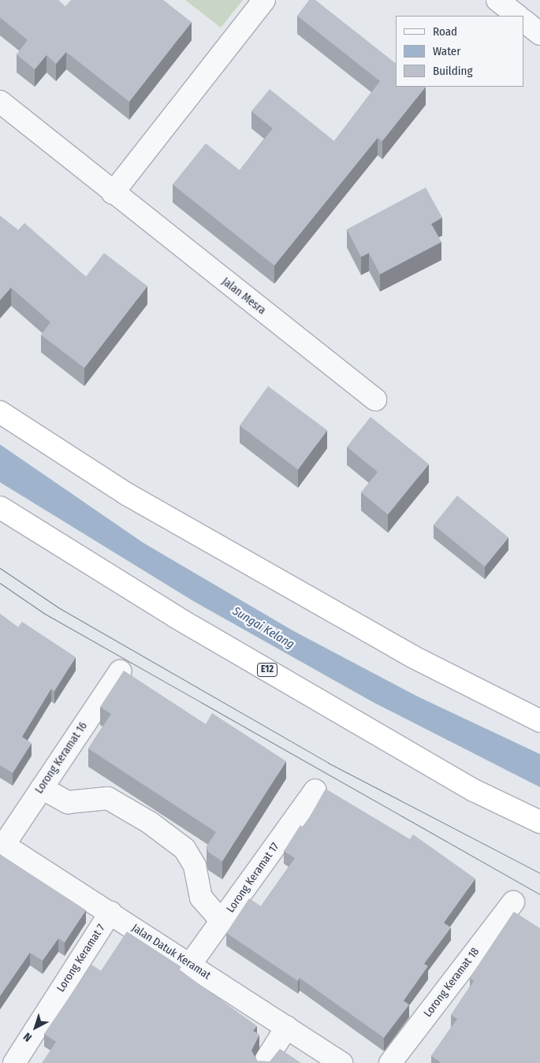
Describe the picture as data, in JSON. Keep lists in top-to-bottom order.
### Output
{
  "streets": {
    "highway": ["E12"],
    "street": [
      "Jalan Mesra",
      "Lorong Keramat 16",
      "Lorong Keramat 17",
      "Jalan Datuk Keramat",
      "Lorong Keramat 7",
      "Lorong Keramat 18"
    ]
  },
  "crossings": [
    ["Lorong Keramat 16", "Jalan Datuk Keramat"],
    ["Lorong Keramat 17", "Jalan Datuk Keramat"],
    ["Jalan Datuk Keramat", "Lorong Keramat 7"]
  ],
  "water": ["Sungai Kelang"],
  "legend": ["Road", "Water", "Building"],
  "north": "bottom left"
}
